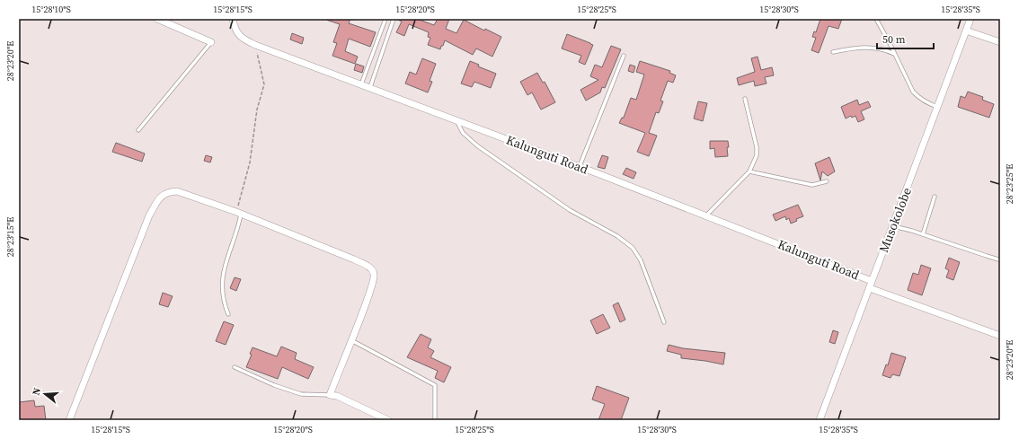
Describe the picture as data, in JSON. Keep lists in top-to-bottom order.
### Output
{
  "streets": {
    "street": ["Kalunguti Road", "Musokolobe"]
  },
  "crossings": [
    ["Kalunguti Road", "Musokolobe"]
  ],
  "scale_bar": "50 m",
  "north": "left",
  "coordinates": [
    "15°28'10\"S",
    "15°28'15\"S",
    "15°28'20\"S",
    "15°28'25\"S",
    "15°28'30\"S",
    "15°28'35\"S",
    "28°23'20\"E",
    "28°23'25\"E",
    "28°23'15\"E"
  ]
}
